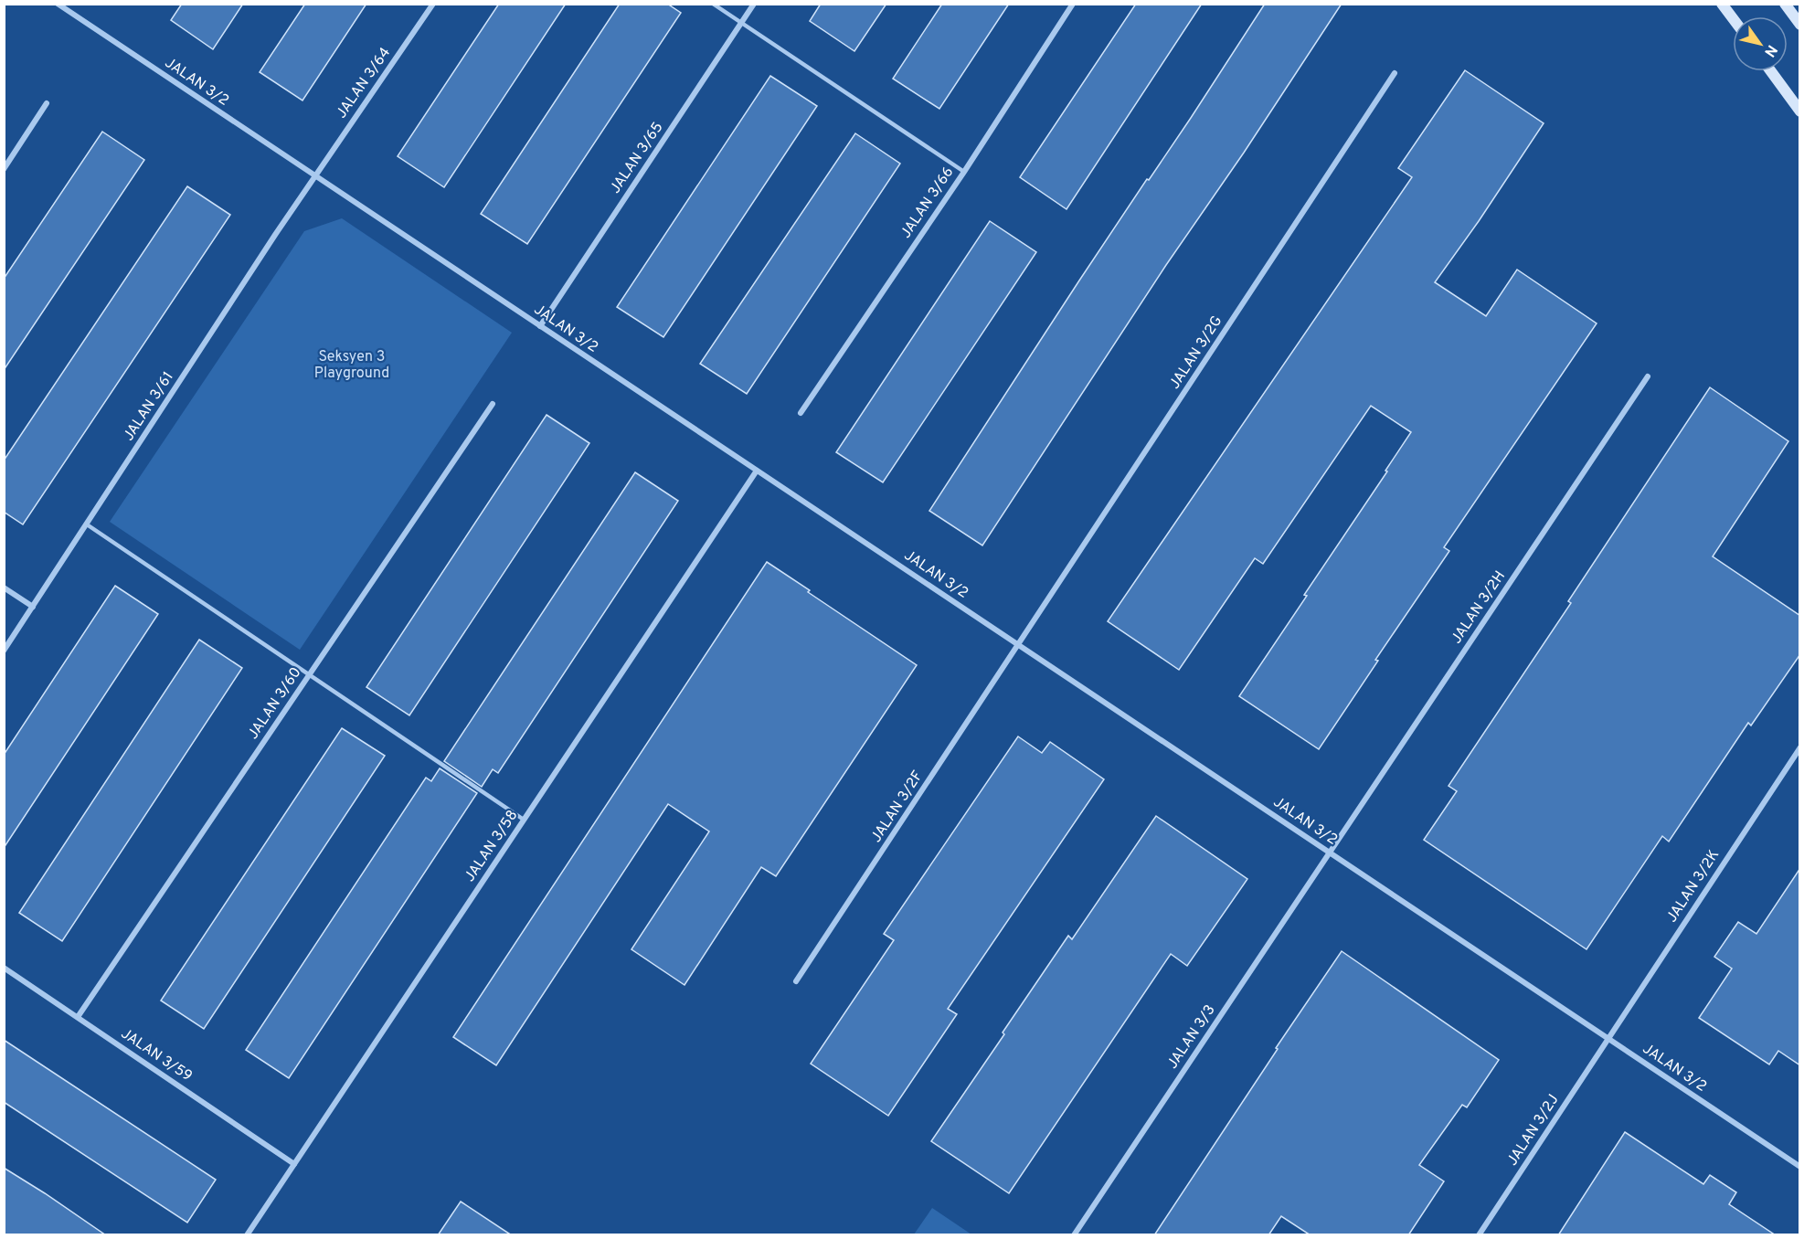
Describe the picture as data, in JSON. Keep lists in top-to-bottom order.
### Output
{
  "streets": {
    "street": [
      "JALAN 3/2",
      "JALAN 3/64",
      "JALAN 3/65",
      "JALAN 3/66",
      "JALAN 3/2G",
      "JALAN 3/61",
      "JALAN 3/2H",
      "JALAN 3/60",
      "JALAN 3/2F",
      "JALAN 3/58",
      "JALAN 3/2K",
      "JALAN 3/3",
      "JALAN 3/59",
      "JALAN 3/2J"
    ]
  },
  "crossings": [
    ["JALAN 3/2", "JALAN 3/64"],
    ["JALAN 3/2", "JALAN 3/65"],
    ["JALAN 3/2", "JALAN 3/2G"],
    ["JALAN 3/2", "JALAN 3/61"],
    ["JALAN 3/2", "JALAN 3/2H"],
    ["JALAN 3/2", "JALAN 3/2F"],
    ["JALAN 3/2", "JALAN 3/58"],
    ["JALAN 3/2", "JALAN 3/2K"],
    ["JALAN 3/2", "JALAN 3/3"],
    ["JALAN 3/2", "JALAN 3/2J"],
    ["JALAN 3/64", "JALAN 3/61"],
    ["JALAN 3/2G", "JALAN 3/2F"],
    ["JALAN 3/2H", "JALAN 3/3"],
    ["JALAN 3/60", "JALAN 3/59"],
    ["JALAN 3/58", "JALAN 3/59"],
    ["JALAN 3/2K", "JALAN 3/2J"]
  ],
  "parks": ["Seksyen 3 Playground"],
  "north": "bottom right"
}
